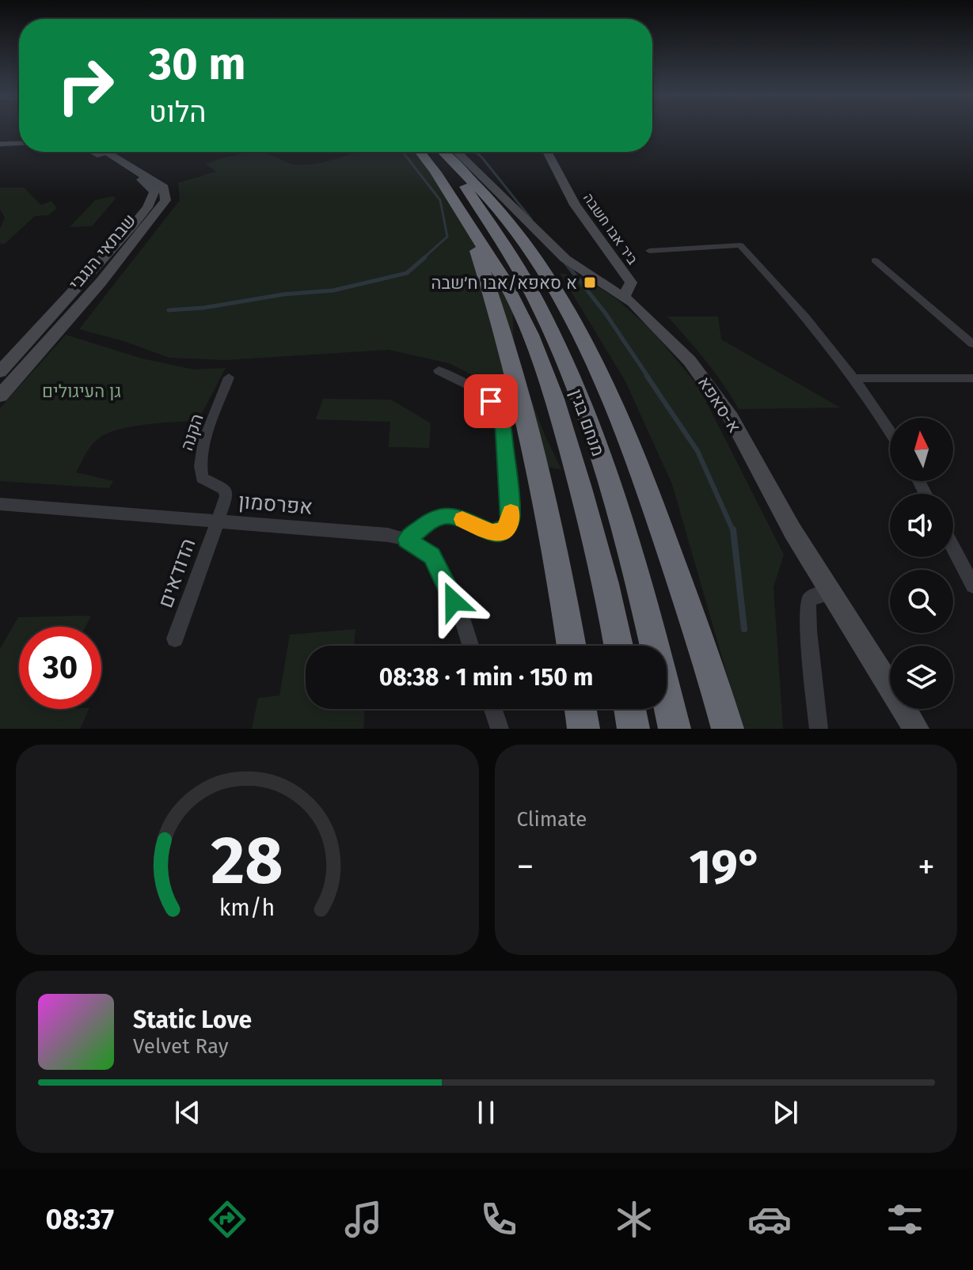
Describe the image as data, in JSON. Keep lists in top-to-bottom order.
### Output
{
  "streets": {
    "highway": ["מנחם בגין"],
    "street": [
      "ביר אבו חשבה",
      "שבתאי הנגבי",
      "א-סאפא",
      "הקנה",
      "אפרסמון",
      "הדודאים"
    ]
  },
  "crossings": [
    ["ביר אבו חשבה", "א-סאפא"],
    ["הקנה", "אפרסמון"],
    ["הקנה", "הדודאים"],
    ["אפרסמון", "הדודאים"]
  ],
  "parks": ["גן העיגולים"],
  "places": {
    "transit": ["א סאפא/אבו ח׳שבה"]
  },
  "north": "top",
  "page": {
    "turn": ["30 m", "הלוט"],
    "limit": "30",
    "trip": "08:38 · 1 min · 150 m",
    "tile": "Climate",
    "heat": ["−", "19°", "+"],
    "song": ["Static Love", "Velvet Ray"],
    "tabs": "08:37",
    "gauge": ["28", "km/h"]
  }
}
